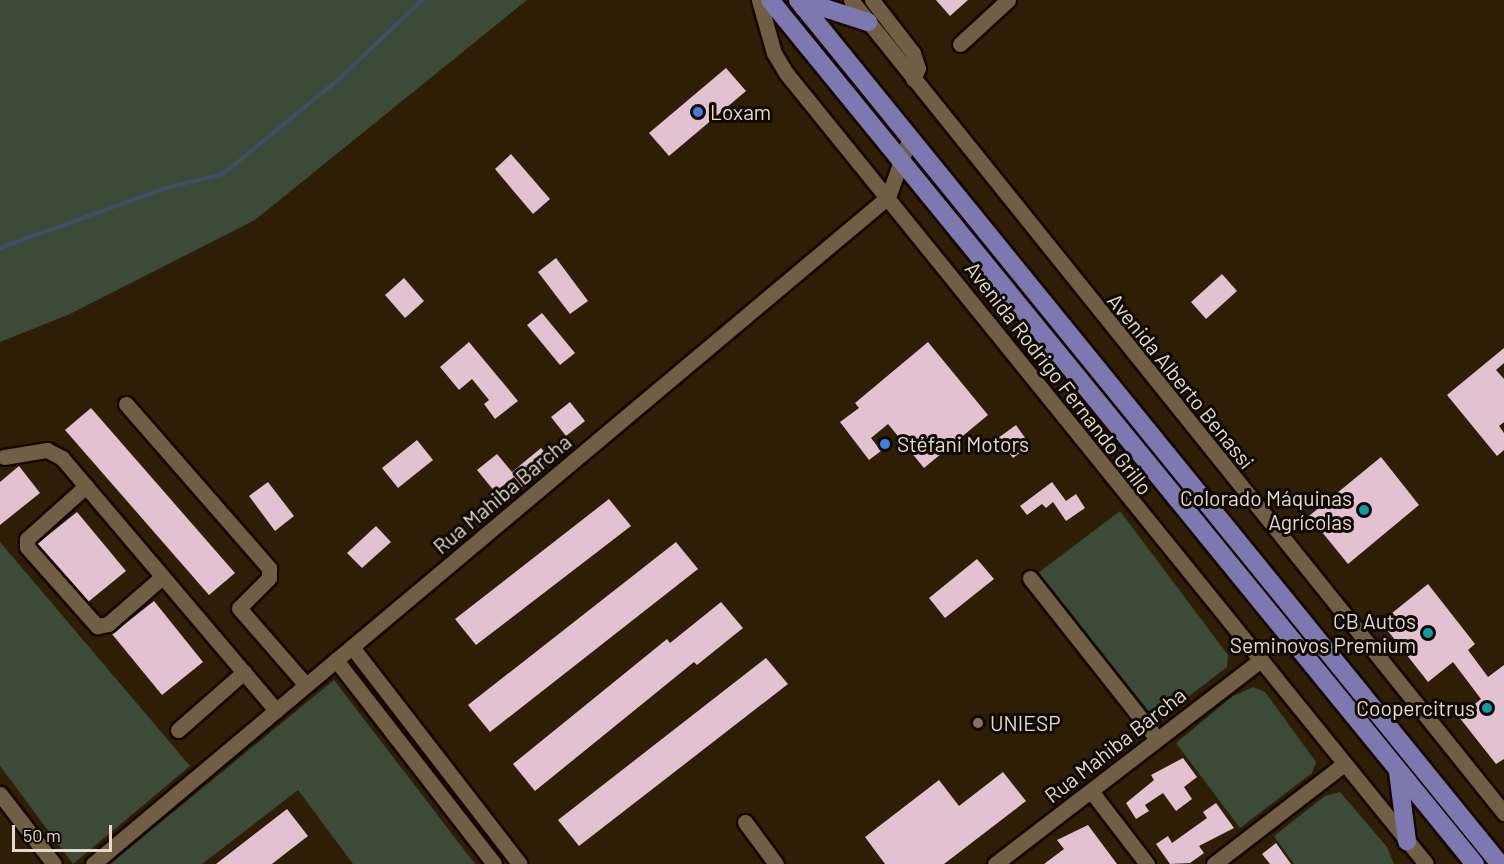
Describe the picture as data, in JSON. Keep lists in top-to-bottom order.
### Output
{
  "streets": {
    "street": ["Avenida Rodrigo Fernando Grillo", "Avenida Alberto Benassi", "Rua Mahiba Barcha"]
  },
  "crossings": [
    ["Avenida Rodrigo Fernando Grillo", "Rua Mahiba Barcha"]
  ],
  "places": [
    "Loxam",
    "Stéfani Motors",
    "Colorado Máquinas Agrícolas",
    "CB Autos Seminovos Premium",
    "Coopercitrus",
    "UNIESP"
  ],
  "scale_bar": "50 m"
}
